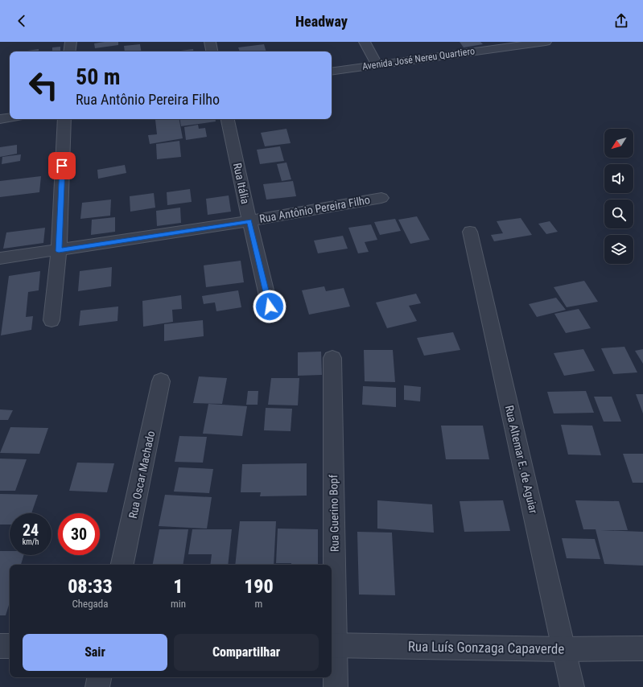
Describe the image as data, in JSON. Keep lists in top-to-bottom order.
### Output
{
  "streets": {
    "street": [
      "Avenida José Nereu Quartiero",
      "Rua Itália",
      "Rua Antônio Pereira Filho",
      "Rua Altemar E. de Aguiar",
      "Rua Oscar Machado",
      "Rua Guerino Bopf",
      "Rua Luís Gonzaga Capaverde"
    ]
  },
  "crossings": [
    ["Rua Itália", "Rua Antônio Pereira Filho"],
    ["Rua Altemar E. de Aguiar", "Rua Luís Gonzaga Capaverde"],
    ["Rua Guerino Bopf", "Rua Luís Gonzaga Capaverde"]
  ],
  "north": "bottom left",
  "page": {
    "header": "Headway",
    "turn": ["50 m", "Rua Antônio Pereira Filho"],
    "speed": "24 km/h",
    "limit": "30",
    "eta": [
      "08:33",
      "Chegada",
      "1",
      "min",
      "190",
      "m"
    ],
    "buttons": ["Sair", "Compartilhar"]
  }
}
